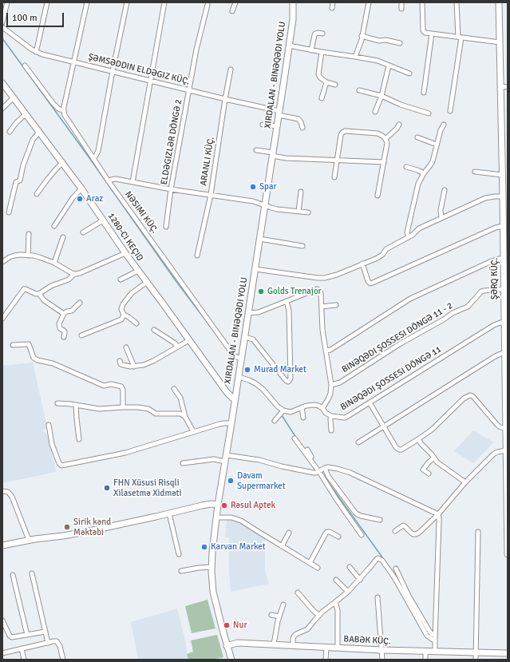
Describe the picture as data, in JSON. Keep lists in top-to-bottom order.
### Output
{
  "streets": {
    "street": [
      "ŞƏMSƏDDIN ELDƏGIZ KÜÇ.",
      "ELDƏGIZLƏR DÖNGƏ 2",
      "NƏSIMI KÜÇ.",
      "ŞƏRQ KÜÇ.",
      "BINƏQƏDI ŞOSSESI DÖNGƏ 11 - 2",
      "BINƏQƏDI ŞOSSESI DÖNGƏ 11",
      "BABƏK KÜÇ."
    ]
  },
  "crossings": [
    ["ŞƏMSƏDDIN ELDƏGIZ KÜÇ.", "ELDƏGIZLƏR DÖNGƏ 2"],
    ["ŞƏRQ KÜÇ.", "BINƏQƏDI ŞOSSESI DÖNGƏ 11 - 2"],
    ["ŞƏRQ KÜÇ.", "BINƏQƏDI ŞOSSESI DÖNGƏ 11"]
  ],
  "places": [
    "Spar",
    "Araz",
    "Golds Trenajor",
    "Murad Market",
    "Davam Supermarket",
    "FHN Xüsusi Risqli Xilasetmə Xidməti",
    "Rəsul Aptek",
    "Sirik kənd Məktəbi",
    "Karvan Market",
    "Nur"
  ],
  "scale_bar": "100 m"
}
